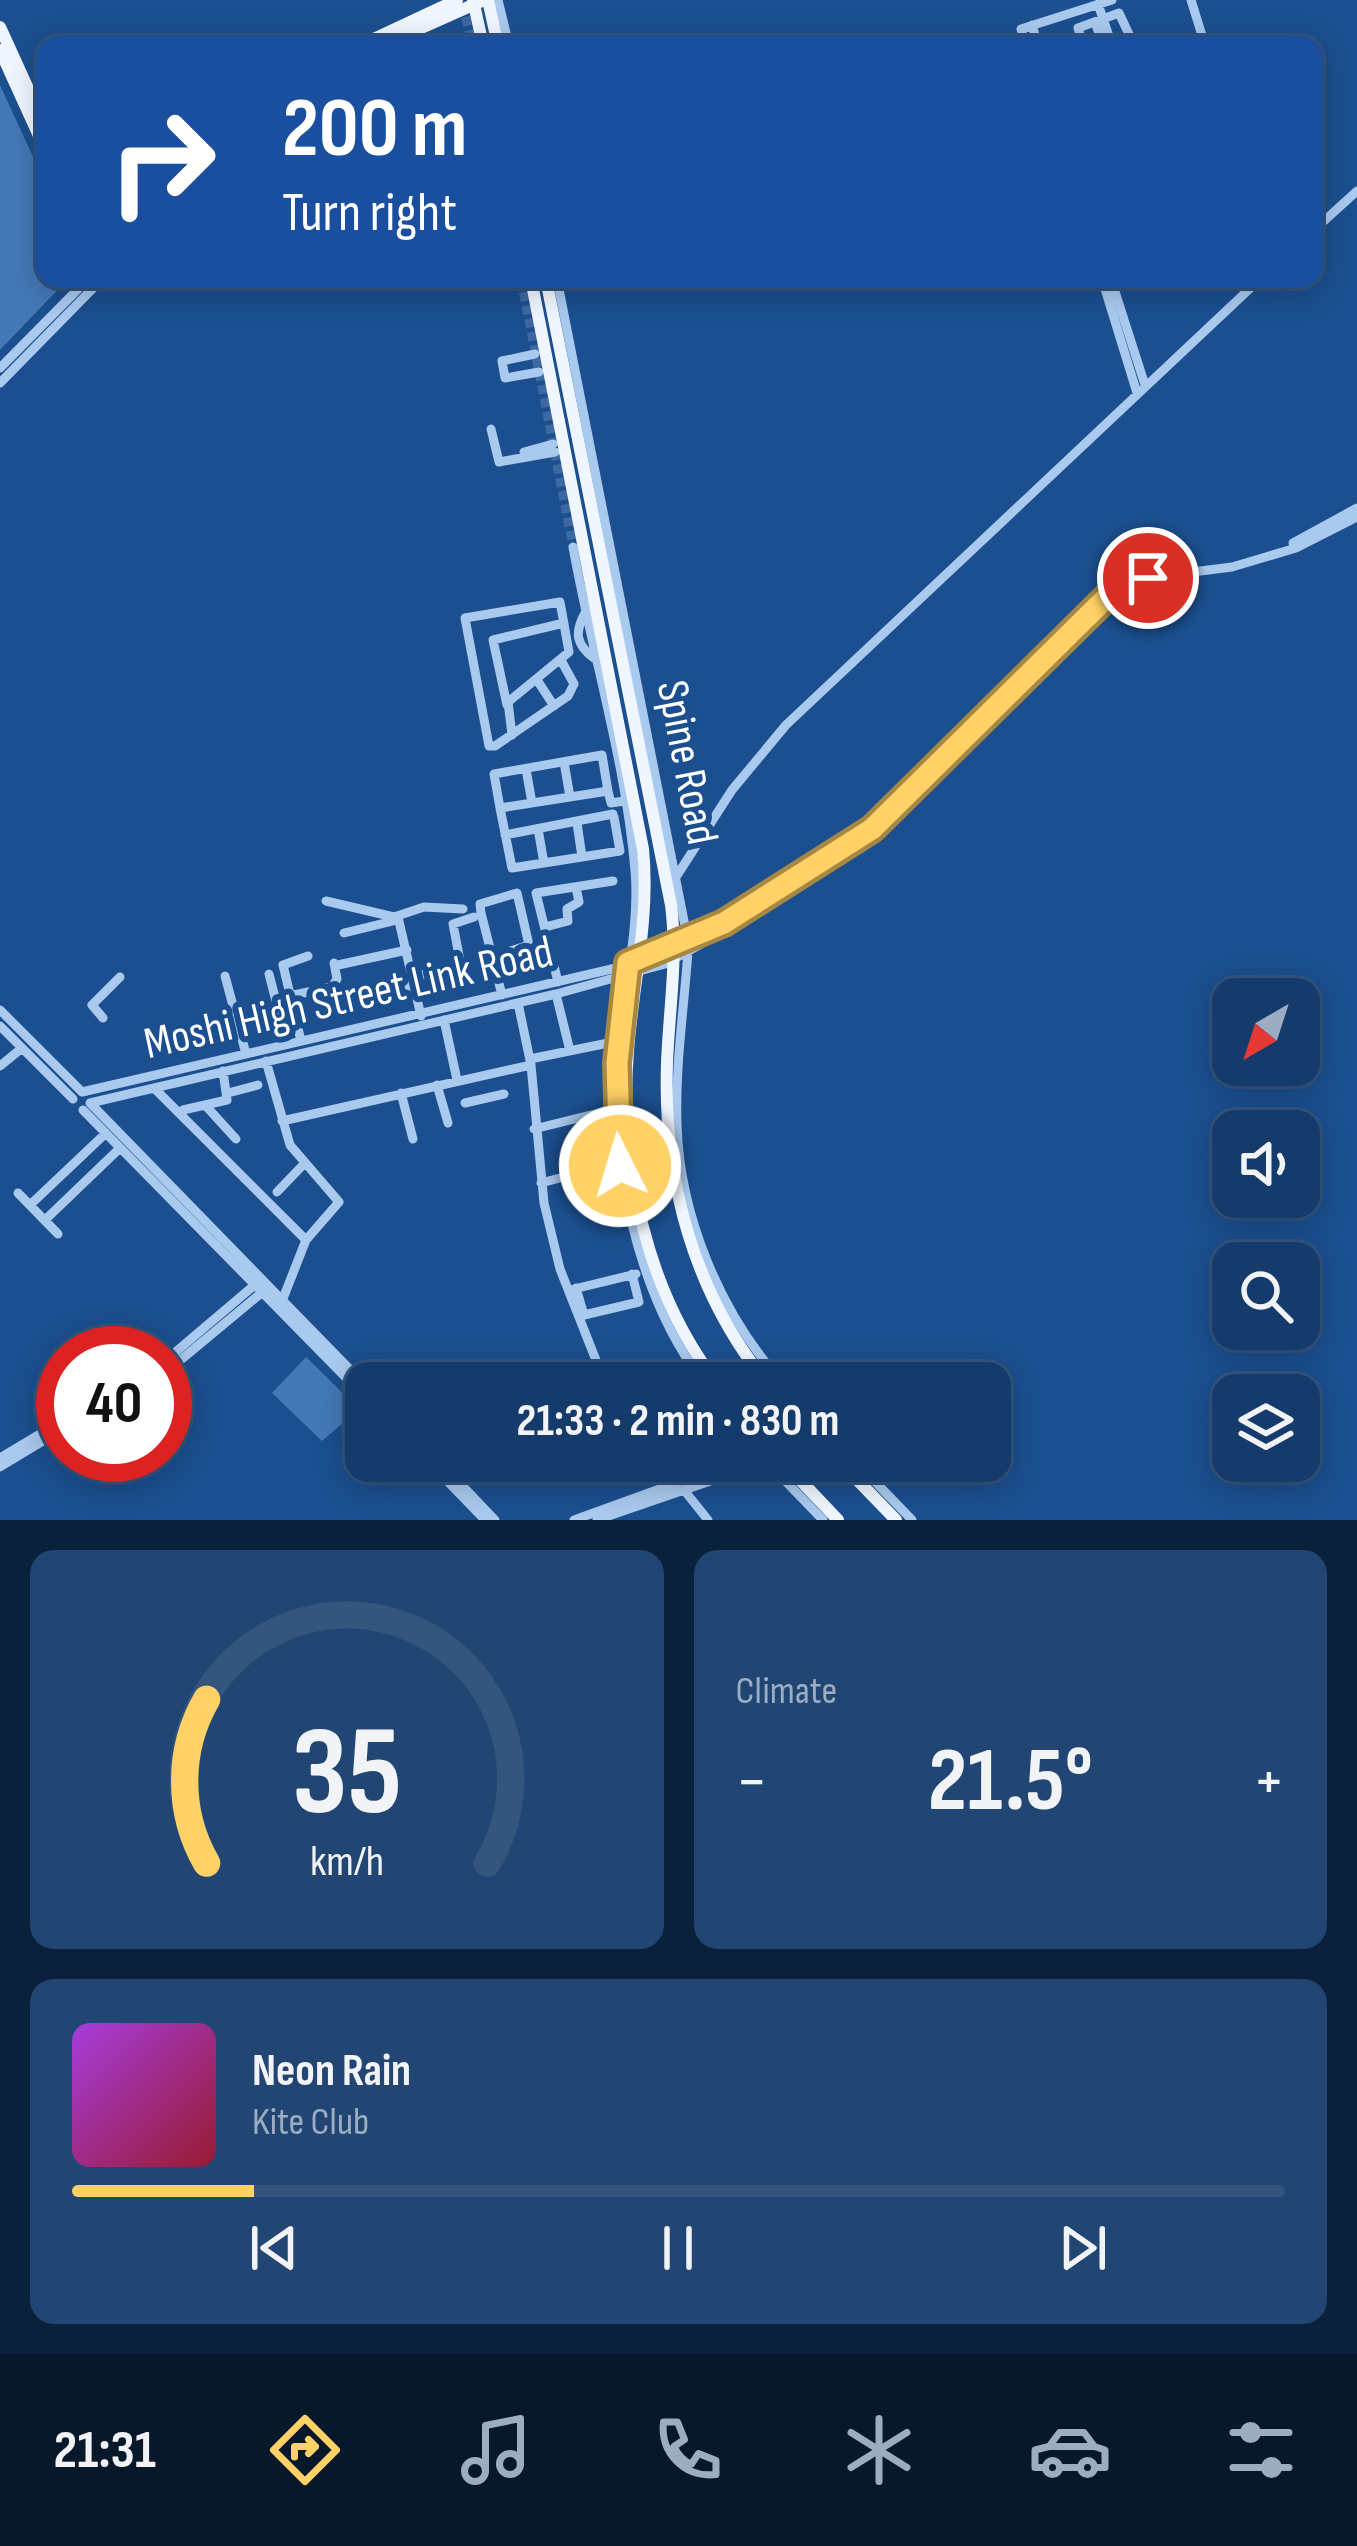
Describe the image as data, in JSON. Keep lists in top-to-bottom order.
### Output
{
  "streets": {
    "main road": ["Spine Road"],
    "street": ["Moshi High Street Link Road"]
  },
  "crossings": [
    ["Spine Road", "Moshi High Street Link Road"]
  ],
  "north": "bottom left",
  "page": {
    "turn": ["200 m", "Turn right"],
    "limit": "40",
    "trip": "21:33 · 2 min · 830 m",
    "tile": "Climate",
    "heat": ["−", "21.5°", "+"],
    "song": ["Neon Rain", "Kite Club"],
    "tabs": "21:31",
    "gauge": ["35", "km/h"]
  }
}
